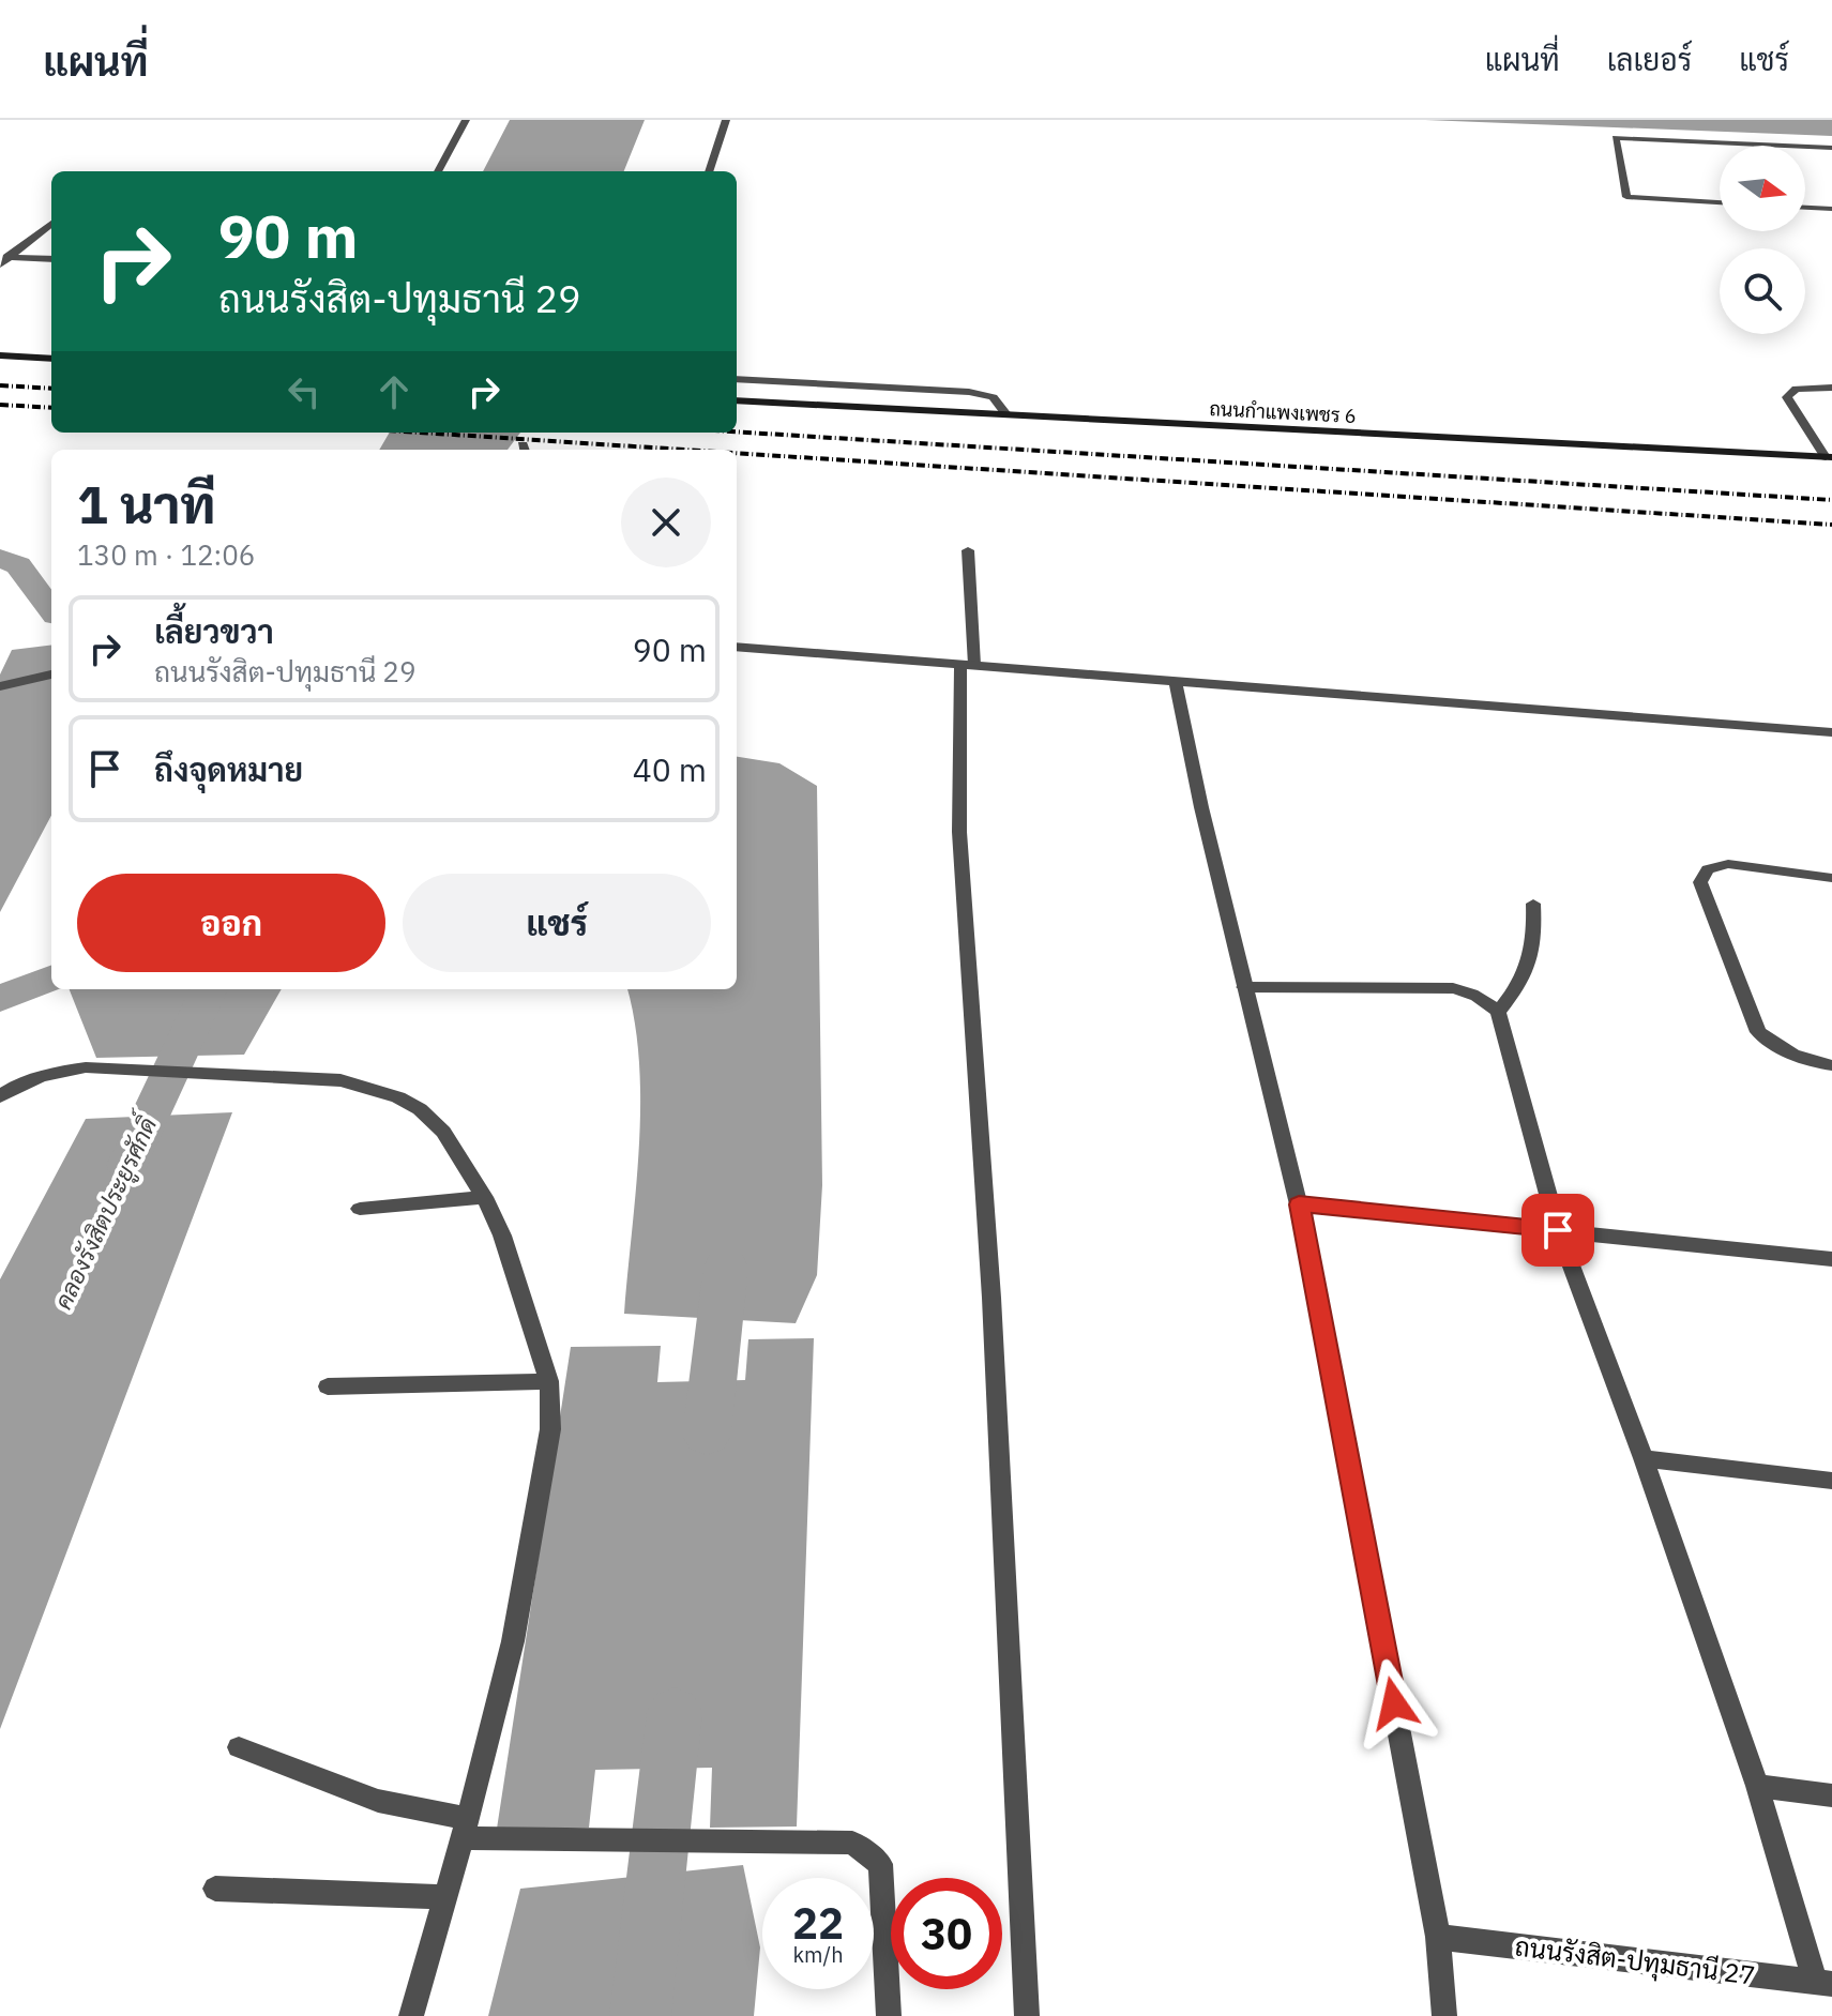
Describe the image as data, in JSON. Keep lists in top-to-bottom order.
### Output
{
  "streets": {
    "main road": ["ถนนกำแพงเพชร 6"],
    "street": ["ถนนรังสิต-ปทุมธานี 27"]
  },
  "water": ["คลองรังสิตประยูรศักดิ์"],
  "north": "right",
  "page": {
    "header": "แผนที่",
    "nav": ["แผนที่", "เลเยอร์", "แชร์"],
    "turn": ["90 m", "ถนนรังสิต-ปทุมธานี 29"],
    "heading": ["1 นาที", "130 m · 12:06"],
    "list": [
      {
        "name": "เลี้ยวขวา",
        "note": "ถนนรังสิต-ปทุมธานี 29",
        "value": "90 m"
      },
      {
        "name": "ถึงจุดหมาย",
        "value": "40 m"
      }
    ],
    "buttons": ["ออก", "แชร์"],
    "speed": "22 km/h",
    "limit": "30"
  }
}
